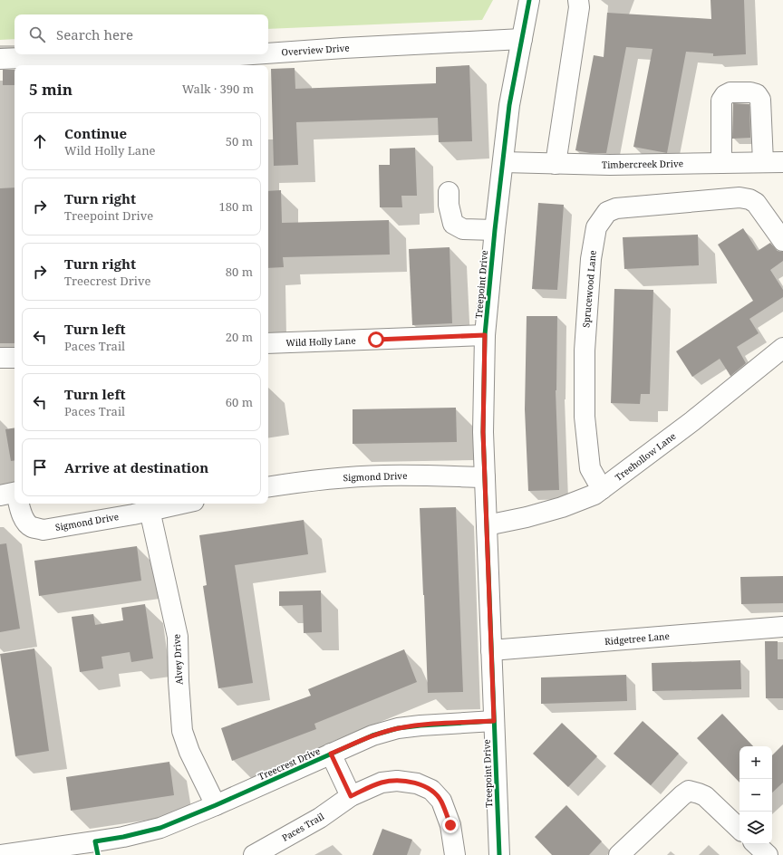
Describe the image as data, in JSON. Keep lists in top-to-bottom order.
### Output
{
  "streets": {
    "street": [
      "Overview Drive",
      "Timbercreek Drive",
      "Treepoint Drive",
      "Sprucewood Lane",
      "Wild Holly Lane",
      "Treehollow Lane",
      "Sigmond Drive",
      "Ridgetree Lane",
      "Alvey Drive",
      "Treecrest Drive",
      "Paces Trail"
    ]
  },
  "crossings": [
    ["Overview Drive", "Treepoint Drive"],
    ["Timbercreek Drive", "Treepoint Drive"],
    ["Treepoint Drive", "Wild Holly Lane"],
    ["Treepoint Drive", "Treehollow Lane"],
    ["Treepoint Drive", "Sigmond Drive"],
    ["Treepoint Drive", "Ridgetree Lane"],
    ["Treepoint Drive", "Treecrest Drive"],
    ["Sprucewood Lane", "Treehollow Lane"],
    ["Sigmond Drive", "Alvey Drive"],
    ["Alvey Drive", "Treecrest Drive"]
  ],
  "page": {
    "search": "Search here",
    "heading": ["5 min", "Walk · 390 m"],
    "list": [
      ["Continue", "Wild Holly Lane", "50 m"],
      ["Turn right", "Treepoint Drive", "180 m"],
      ["Turn right", "Treecrest Drive", "80 m"],
      ["Turn left", "Paces Trail", "20 m"],
      ["Turn left", "Paces Trail", "60 m"],
      "Arrive at destination"
    ],
    "map_buttons": ["+", "−"]
  }
}
